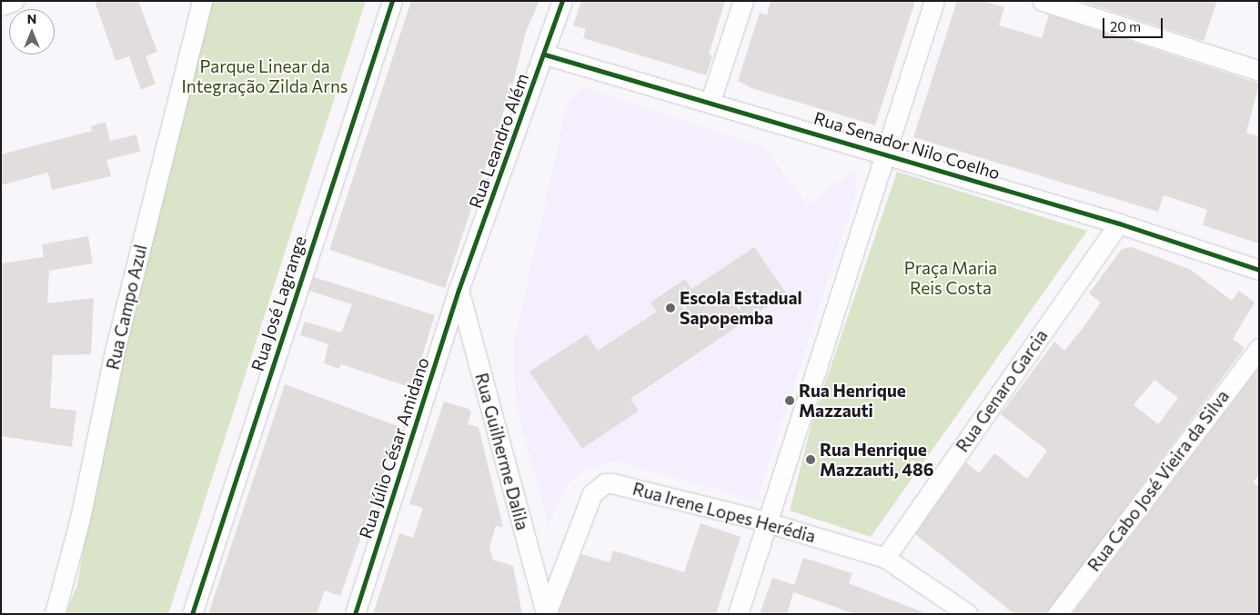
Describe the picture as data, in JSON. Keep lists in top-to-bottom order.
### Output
{
  "streets": {
    "street": [
      "Rua Leandro Além",
      "Rua Senador Nilo Coelho",
      "Rua José Lagrange",
      "Rua Campo Azul",
      "Rua Genaro Garcia",
      "Rua Júlio César Amidano",
      "Rua Guilherme Dalila",
      "Rua Cabo José Vieira da Silva",
      "Rua Irene Lopes Herédia"
    ]
  },
  "crossings": [
    ["Rua Leandro Além", "Rua Senador Nilo Coelho"],
    ["Rua Leandro Além", "Rua Júlio César Amidano"],
    ["Rua Leandro Além", "Rua Guilherme Dalila"],
    ["Rua Senador Nilo Coelho", "Rua Genaro Garcia"],
    ["Rua Genaro Garcia", "Rua Irene Lopes Herédia"],
    ["Rua Júlio César Amidano", "Rua Guilherme Dalila"],
    ["Rua Guilherme Dalila", "Rua Irene Lopes Herédia"]
  ],
  "parks": ["Parque Linear da Integração Zilda Arns", "Praça Maria Reis Costa"],
  "places": ["Escola Estadual Sapopemba", "Rua Henrique Mazzauti", "Rua Henrique Mazzauti, 486"],
  "scale_bar": "20 m",
  "north": "top"
}
